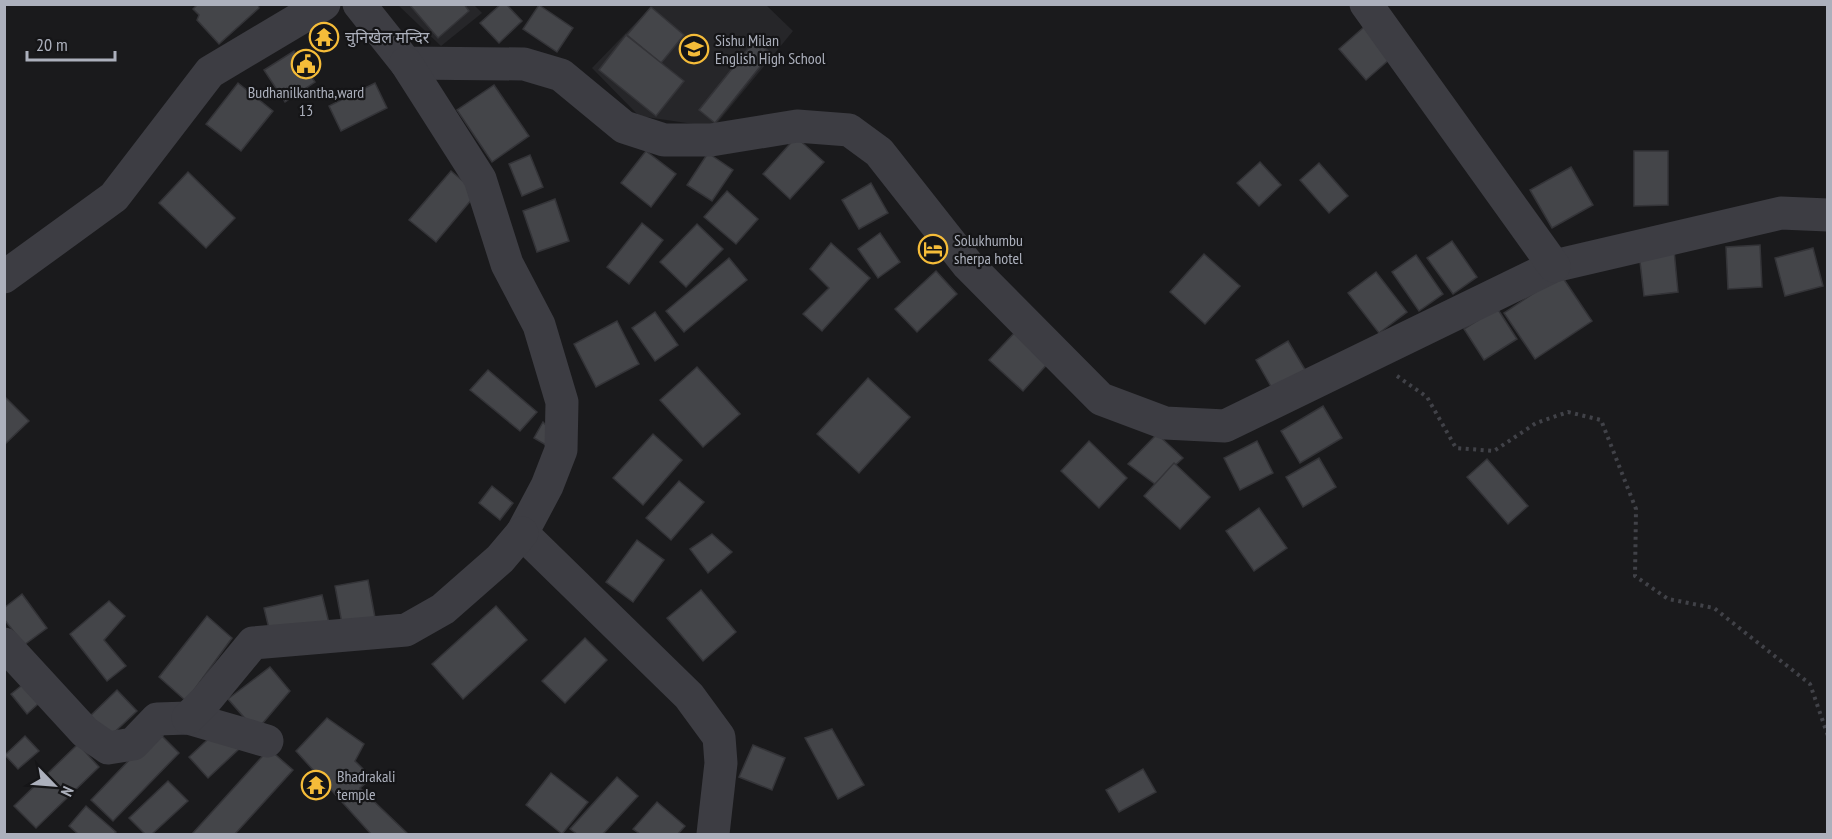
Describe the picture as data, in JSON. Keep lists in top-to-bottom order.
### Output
{
  "places": {
    "temple": ["चुनिखेल मन्दिर", "Bhadrakali temple"],
    "school or university": ["Sishu Milan English High School"],
    "public building": ["Budhanilkantha,ward 13"],
    "hotel": ["Solukhumbu sherpa hotel"]
  },
  "scale_bar": "20 m",
  "north": "bottom right"
}
